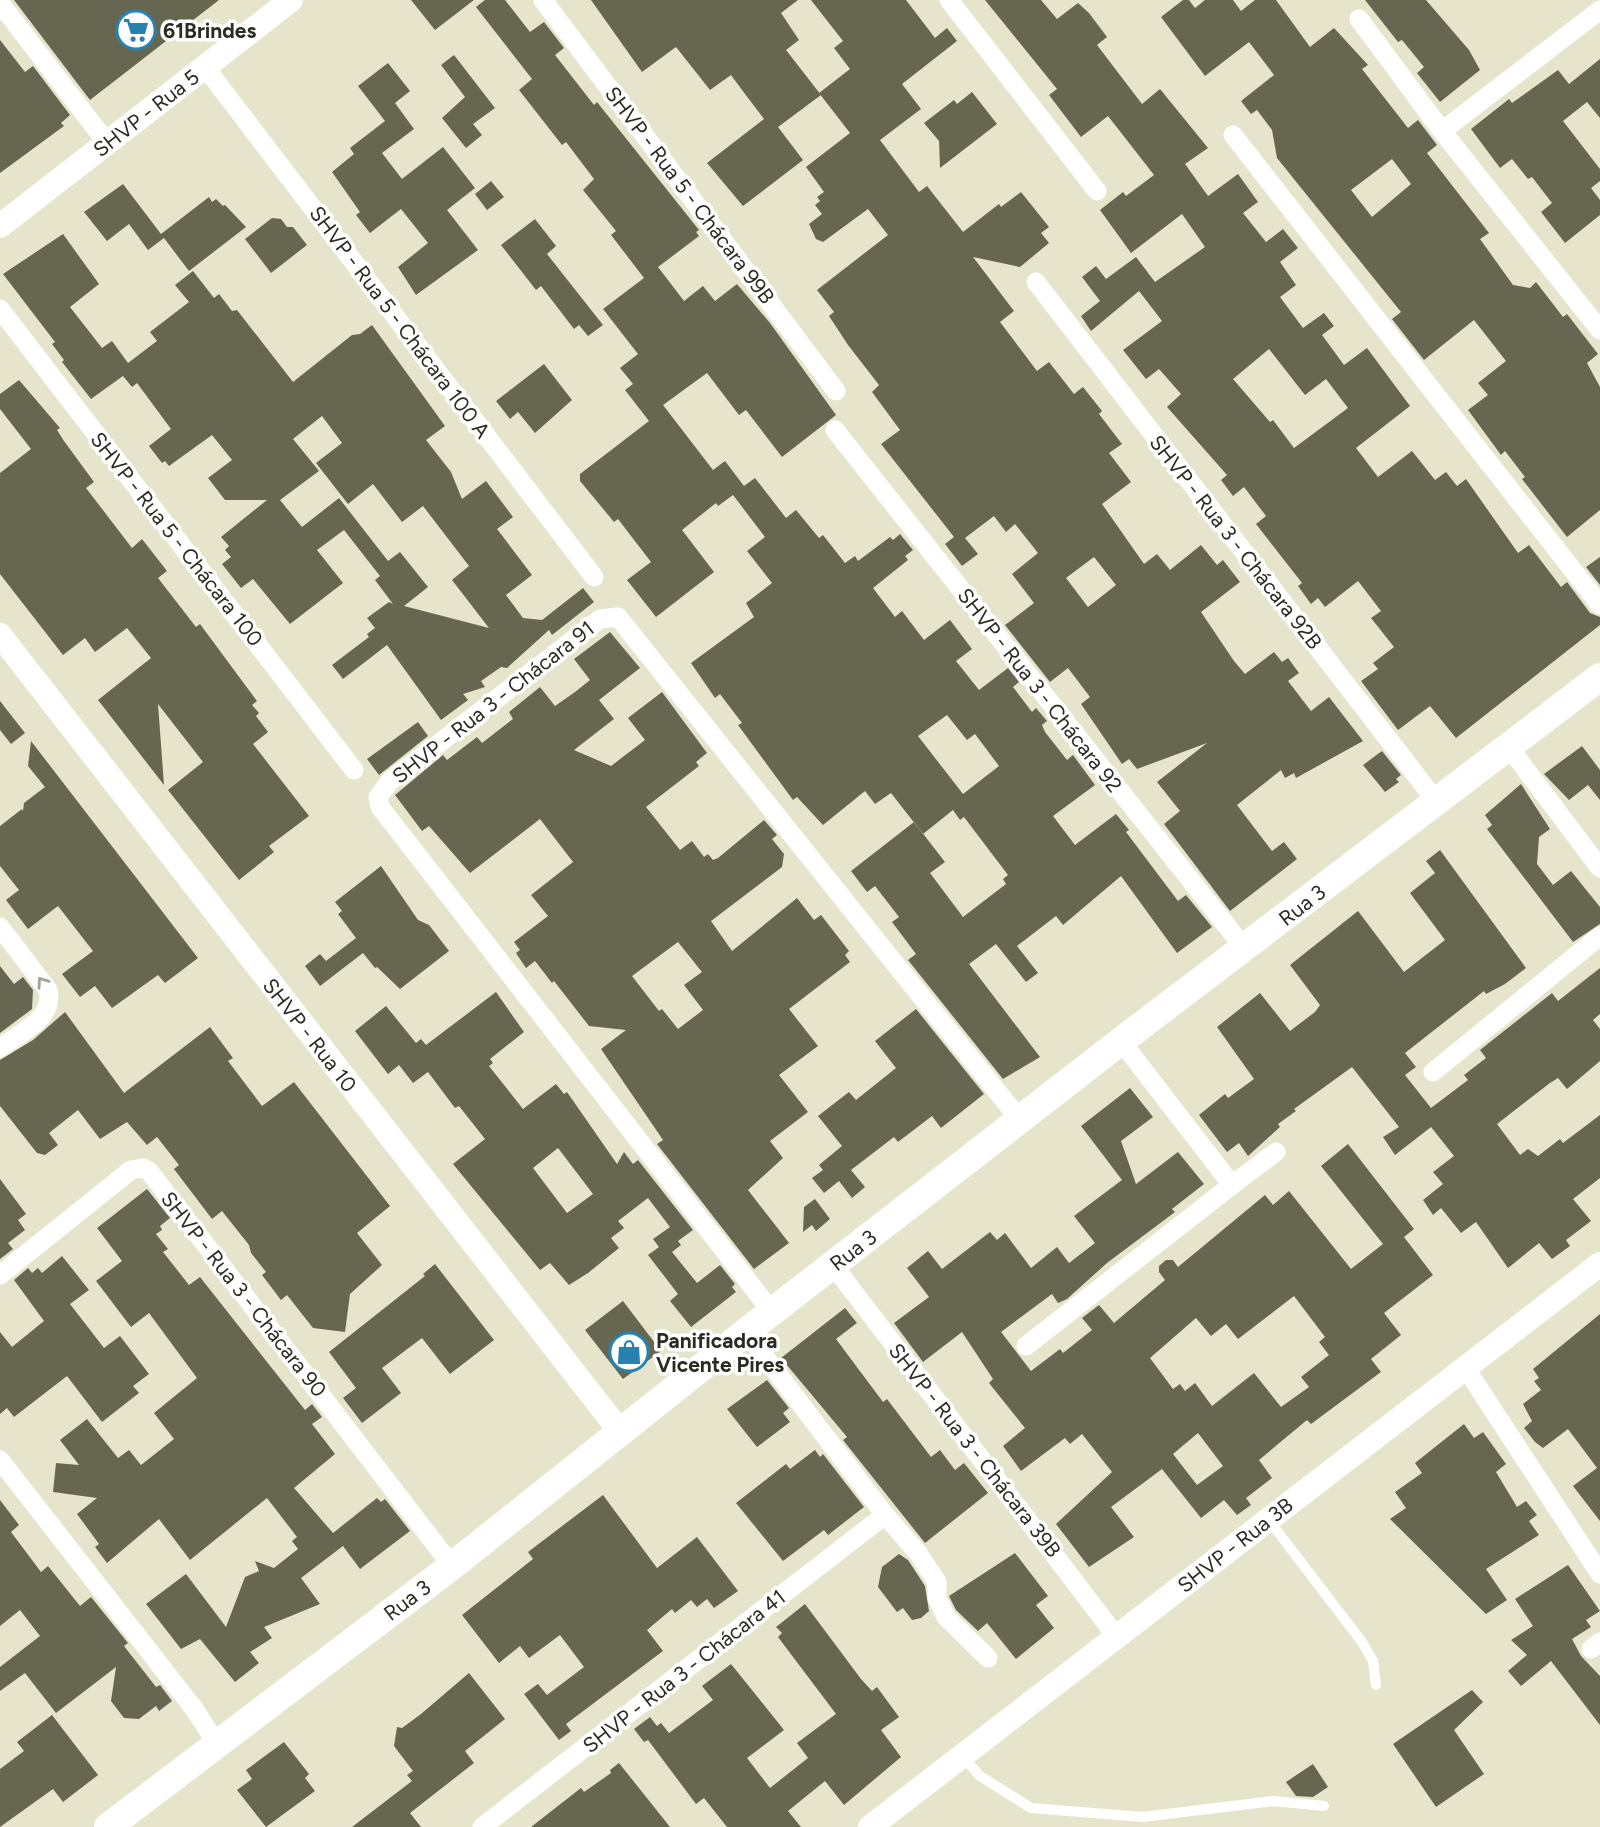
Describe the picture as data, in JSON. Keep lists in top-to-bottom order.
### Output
{
  "streets": {
    "main road": ["Rua 3"],
    "street": [
      "SHVP - Rua 5",
      "SHVP - Rua 5 - Chácara 99B",
      "SHVP - Rua 5 - Chácara 100 A",
      "SHVP - Rua 5 - Chácara 100",
      "SHVP - Rua 3 - Chácara 92B",
      "SHVP - Rua 3 - Chácara 92",
      "SHVP - Rua 3 - Chácara 91",
      "SHVP - Rua 10",
      "SHVP - Rua 3 - Chácara 90",
      "SHVP - Rua 3 - Chácara 39B",
      "SHVP - Rua 3B",
      "SHVP - Rua 3 - Chácara 41"
    ]
  },
  "crossings": [
    ["SHVP - Rua 5", "SHVP - Rua 5 - Chácara 100 A"],
    ["SHVP - Rua 3 - Chácara 92B", "Rua 3"],
    ["SHVP - Rua 3 - Chácara 92", "Rua 3"],
    ["SHVP - Rua 3 - Chácara 91", "Rua 3"],
    ["Rua 3", "SHVP - Rua 10"],
    ["Rua 3", "SHVP - Rua 3 - Chácara 90"],
    ["Rua 3", "SHVP - Rua 3 - Chácara 39B"],
    ["SHVP - Rua 3 - Chácara 39B", "SHVP - Rua 3B"]
  ],
  "places": {
    "supermarket": ["61Brindes"],
    "shop": ["Panificadora Vicente Pires"]
  }
}
